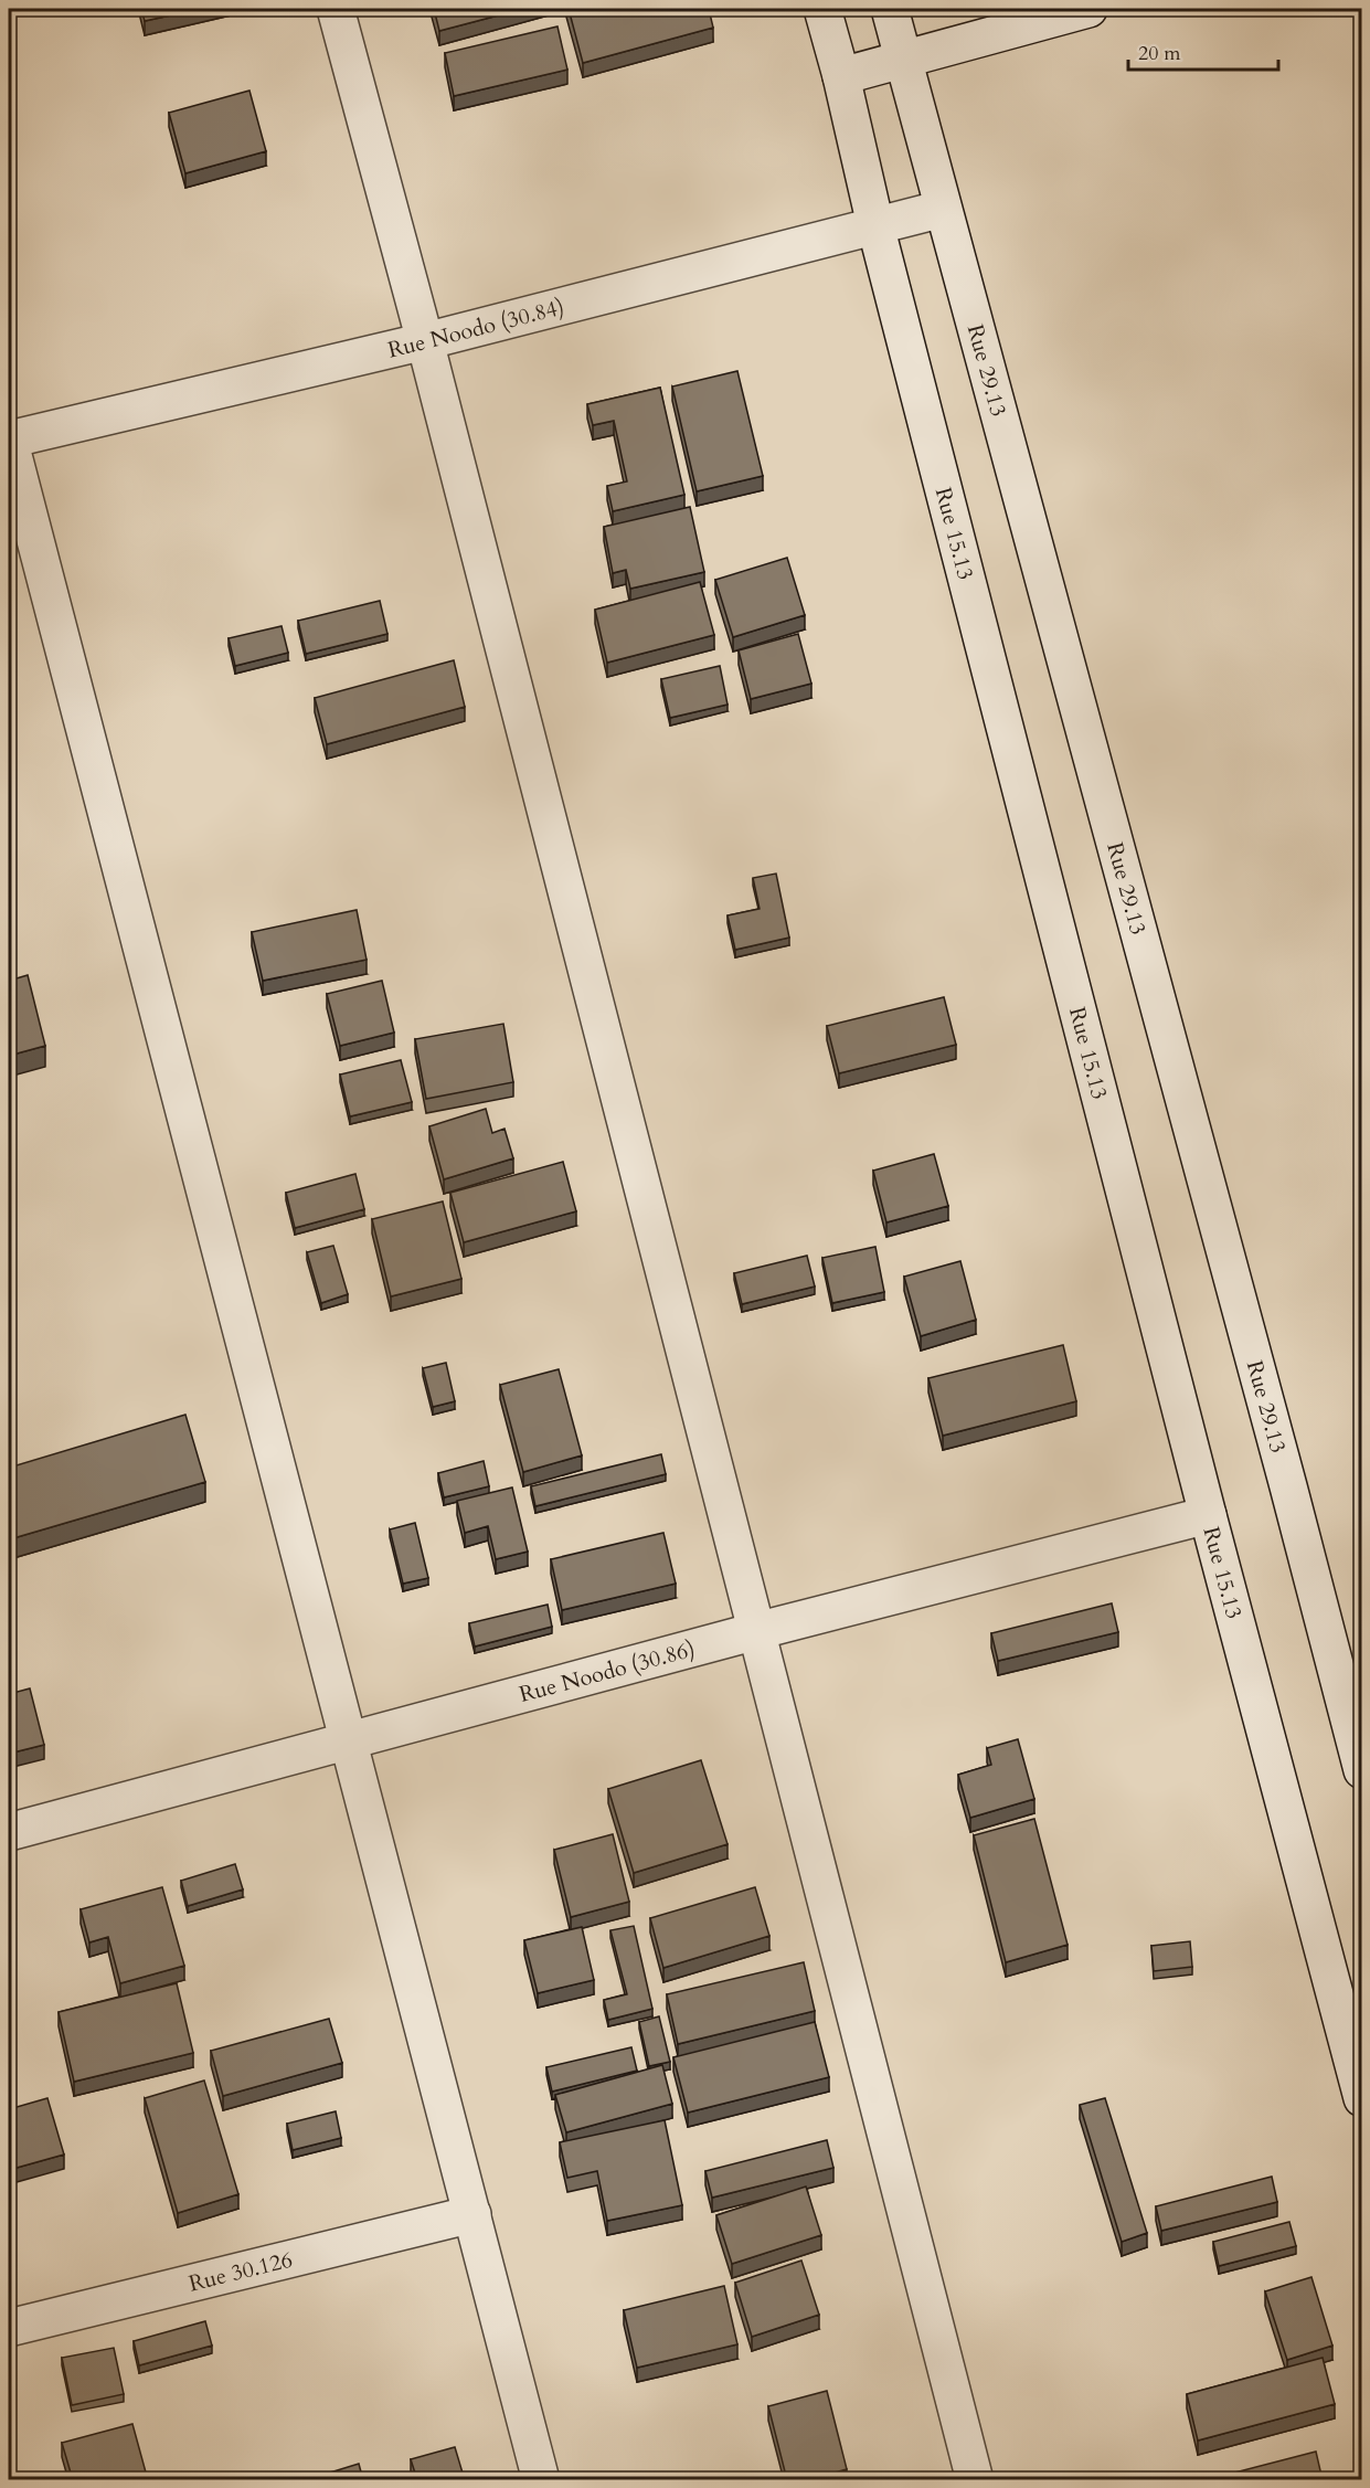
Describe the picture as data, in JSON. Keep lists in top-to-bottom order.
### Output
{
  "streets": {
    "street": [
      "Rue Noodo (30.84)",
      "Rue 29.13",
      "Rue 15.13",
      "Rue Noodo (30.86)",
      "Rue 30.126"
    ]
  },
  "crossings": [
    ["Rue Noodo (30.84)", "Rue 29.13"],
    ["Rue Noodo (30.84)", "Rue 15.13"],
    ["Rue 15.13", "Rue Noodo (30.86)"]
  ],
  "scale_bar": "20 m"
}
